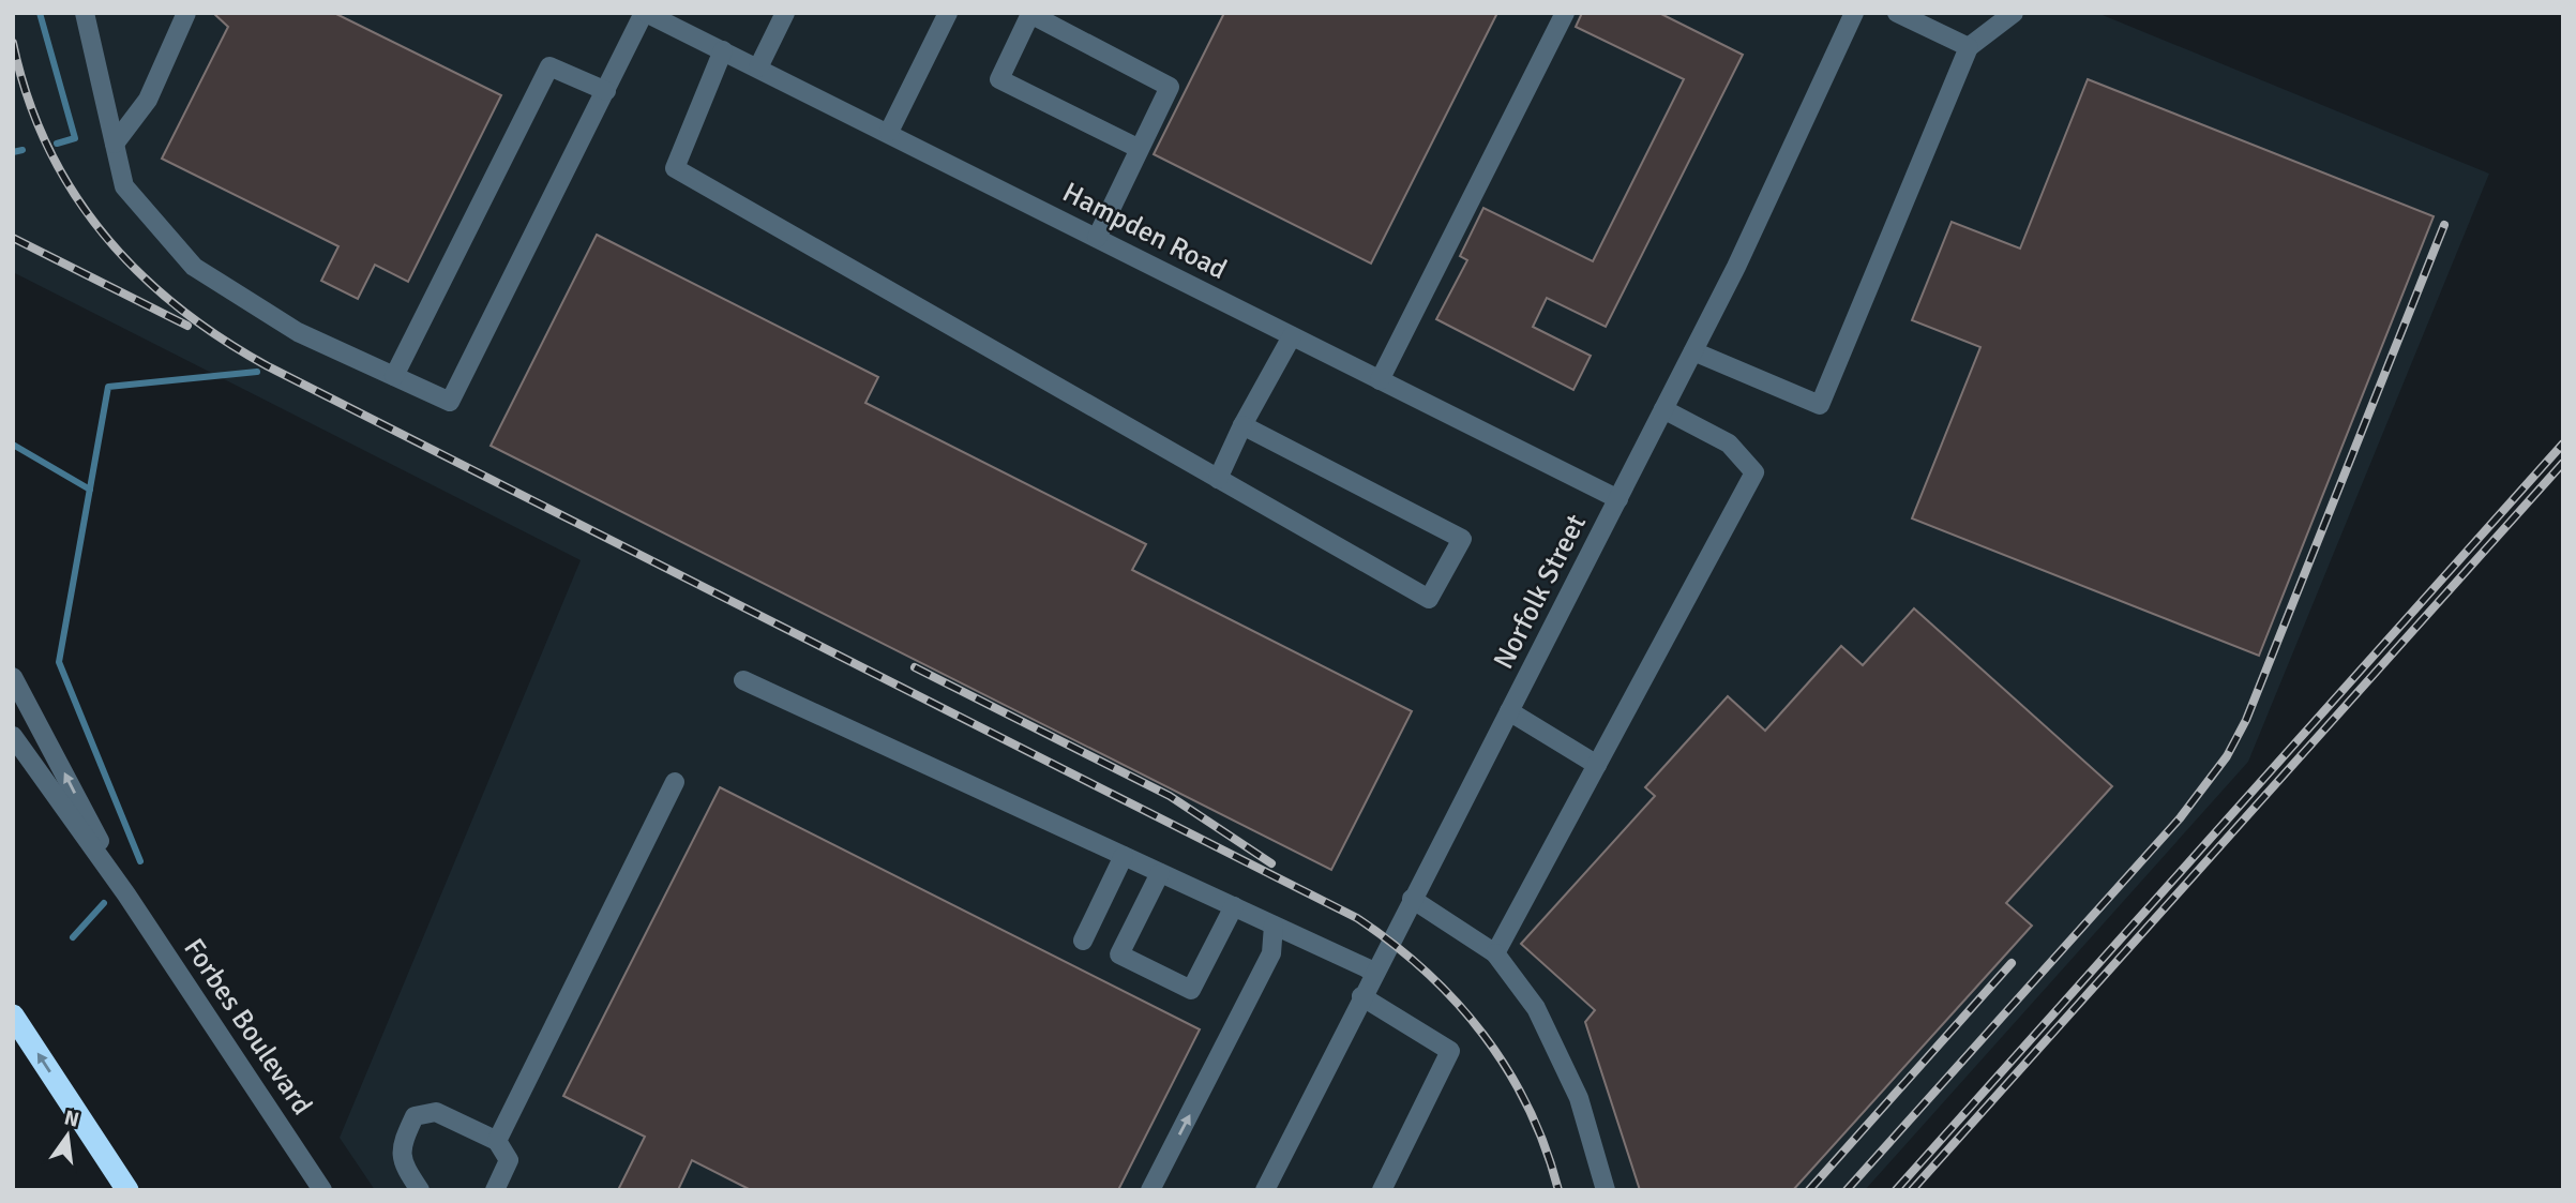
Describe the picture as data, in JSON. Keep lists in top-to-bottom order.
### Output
{
  "streets": {
    "street": ["Hampden Road", "Norfolk Street", "Forbes Boulevard"]
  },
  "crossings": [
    ["Hampden Road", "Norfolk Street"]
  ],
  "north": "top"
}
